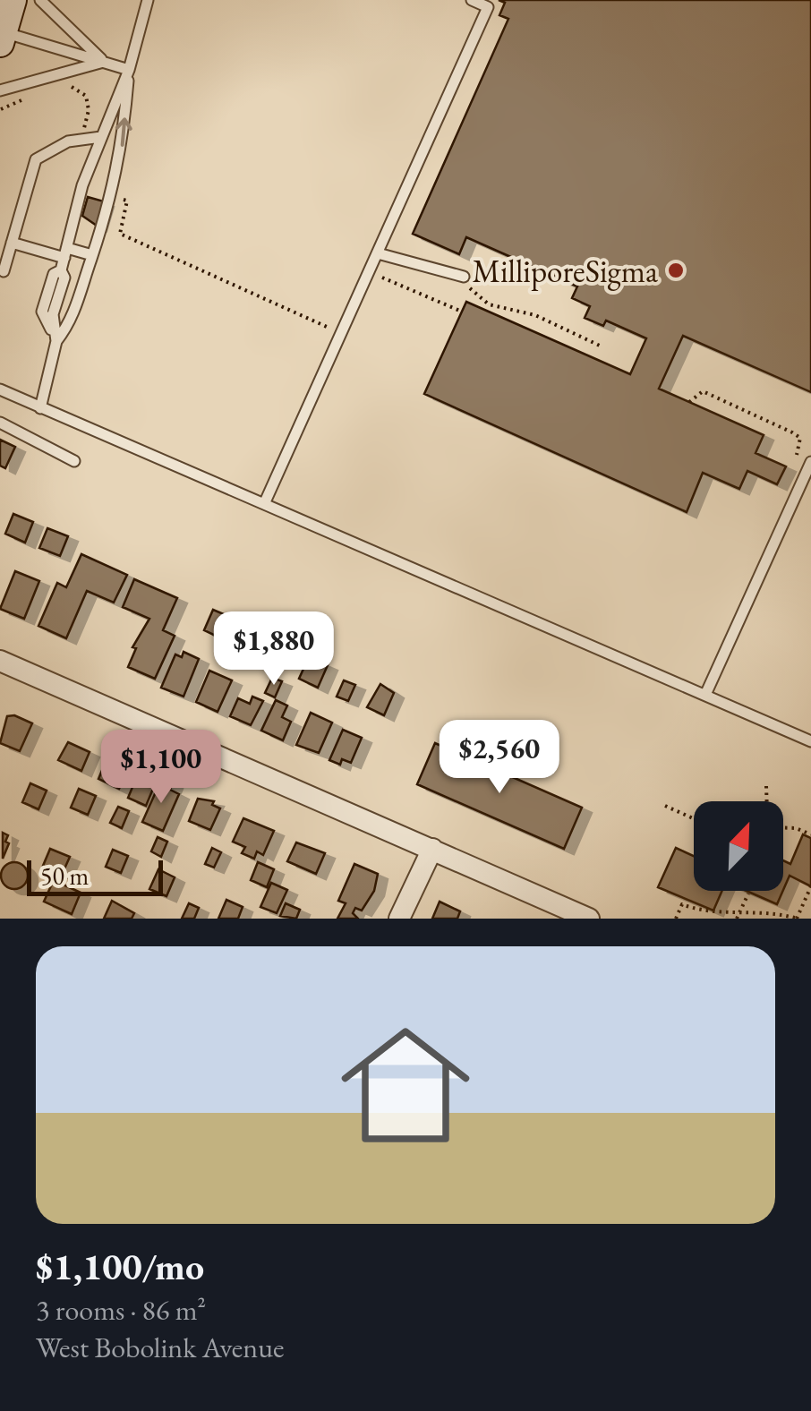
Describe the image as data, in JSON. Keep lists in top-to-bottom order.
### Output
{
  "places": ["MilliporeSigma"],
  "scale_bar": "50 m",
  "north": "top right",
  "page": {
    "price": ["$1,880", "$2,560", "$1,100"],
    "scale": "50 m",
    "list": [
      {
        "name": "$1,100/mo",
        "note": "3 rooms · 86 m² · West Bobolink Avenue"
      }
    ]
  }
}
